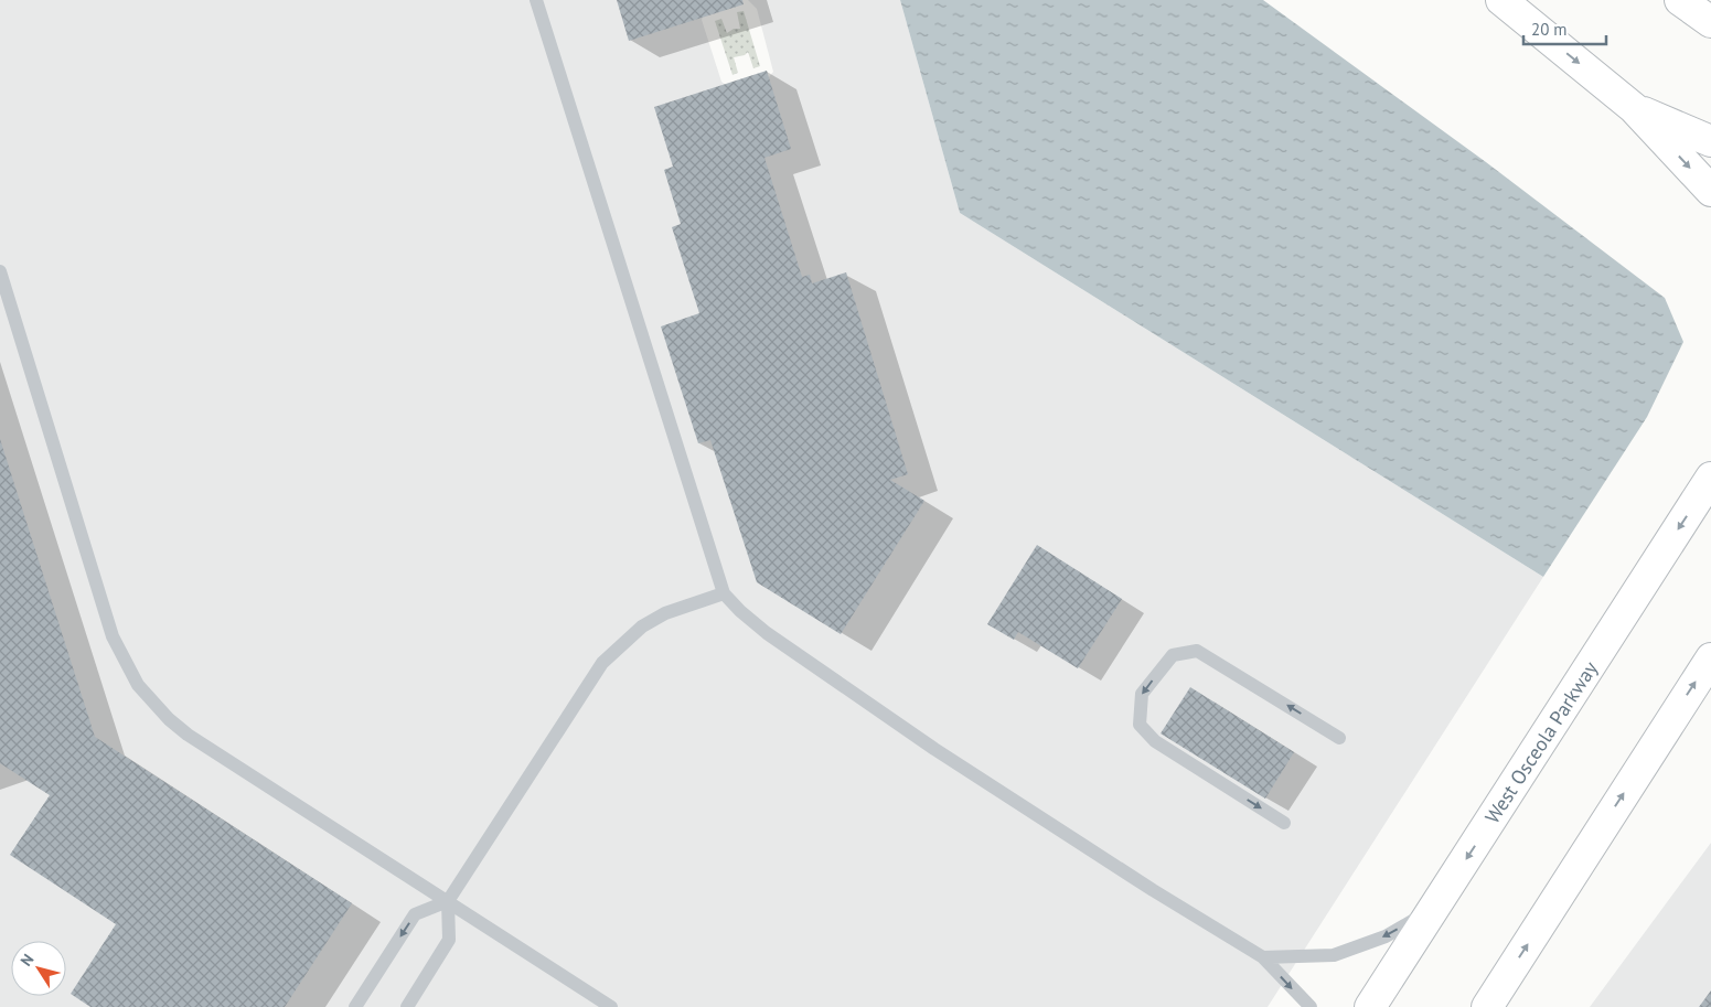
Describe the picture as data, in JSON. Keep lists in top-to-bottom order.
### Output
{
  "streets": {
    "main road": ["West Osceola Parkway"]
  },
  "scale_bar": "20 m",
  "north": "top left"
}
